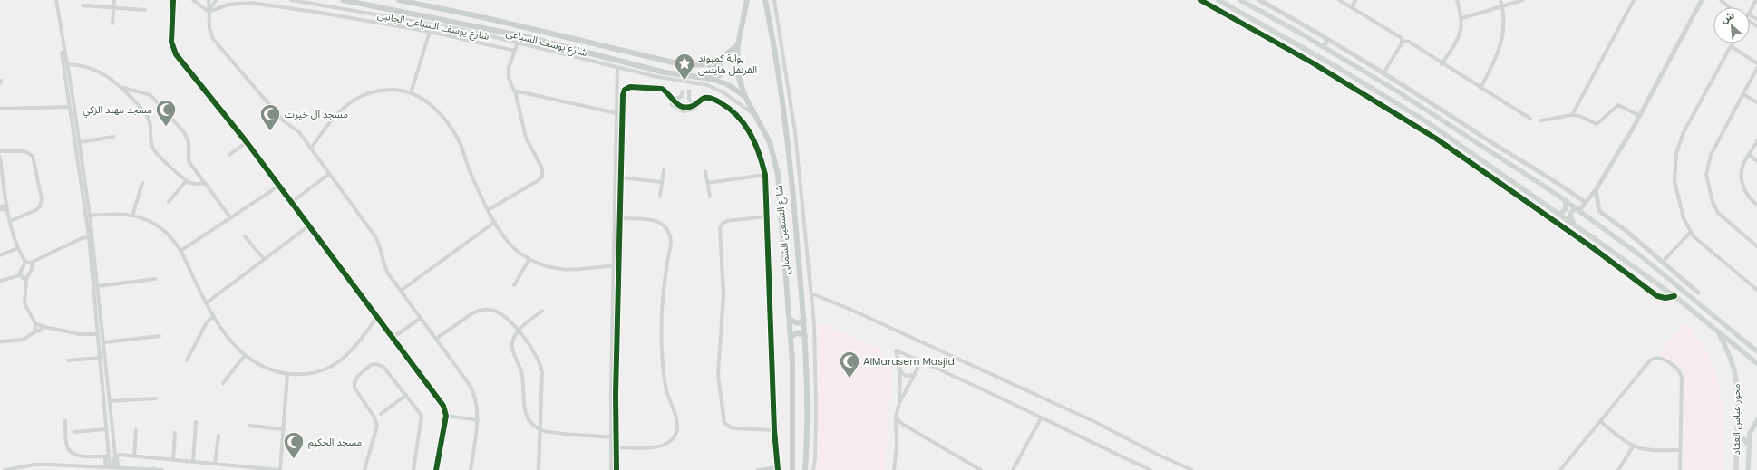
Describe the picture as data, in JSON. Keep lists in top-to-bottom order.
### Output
{
  "streets": {
    "main road": ["شارع يوسف السباعى", "شارع التسعين الشمالى", "محور عباس العقاد"],
    "street": ["شارع يوسف السباعى الجانبى"]
  },
  "crossings": [
    ["شارع يوسف السباعى الجانبى", "شارع التسعين الشمالى"],
    ["شارع يوسف السباعى", "شارع التسعين الشمالى"]
  ],
  "places": {
    "place": ["بوابة كمبوند القرنفل هايتس"],
    "mosque": [
      "مسجد مهند الزكي",
      "مسجد آل خيرت",
      "AlMarasem Masjid",
      "مسجد الحكيم"
    ]
  },
  "north": "top left"
}
